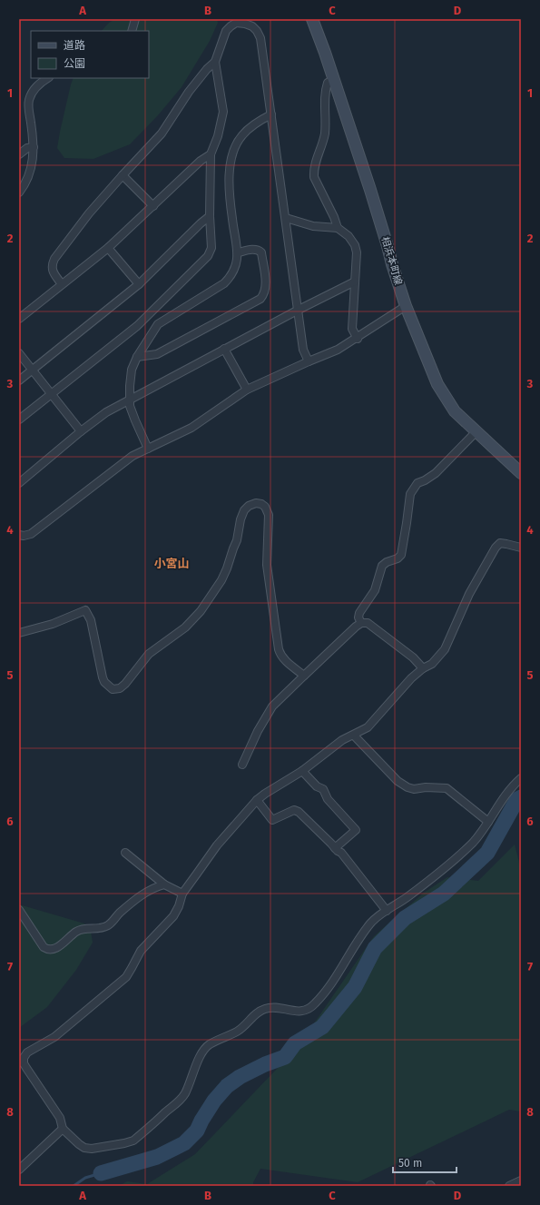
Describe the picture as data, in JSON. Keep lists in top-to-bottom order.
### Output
{
  "streets": {
    "main road": ["相浜本町線"]
  },
  "districts": ["小宮山"],
  "legend": ["道路", "公園"],
  "scale_bar": "50 m",
  "grid": {
    "columns": [
      "A",
      "B",
      "C",
      "D"
    ],
    "rows": [
      "1",
      "2",
      "3",
      "4",
      "5",
      "6",
      "7",
      "8"
    ]
  }
}
